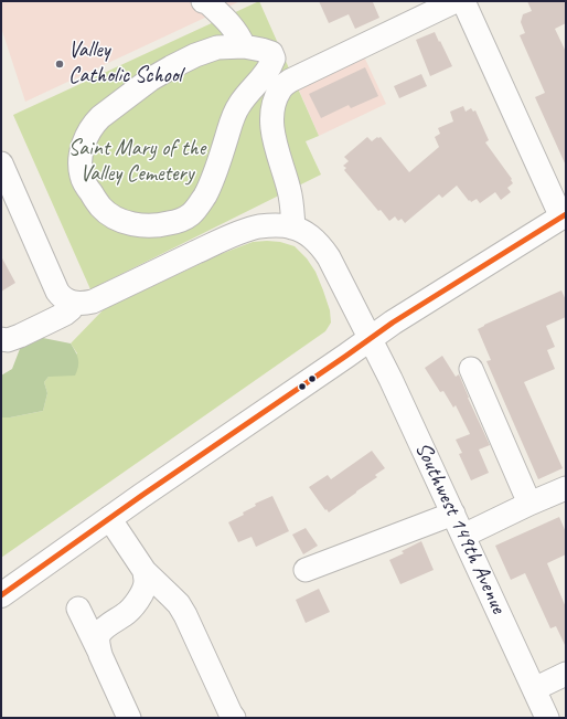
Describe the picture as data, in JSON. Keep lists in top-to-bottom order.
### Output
{
  "streets": {
    "street": ["Southwest 149th Avenue"]
  },
  "parks": ["Saint Mary of the Valley Cemetery"],
  "places": ["Valley Catholic School"]
}
